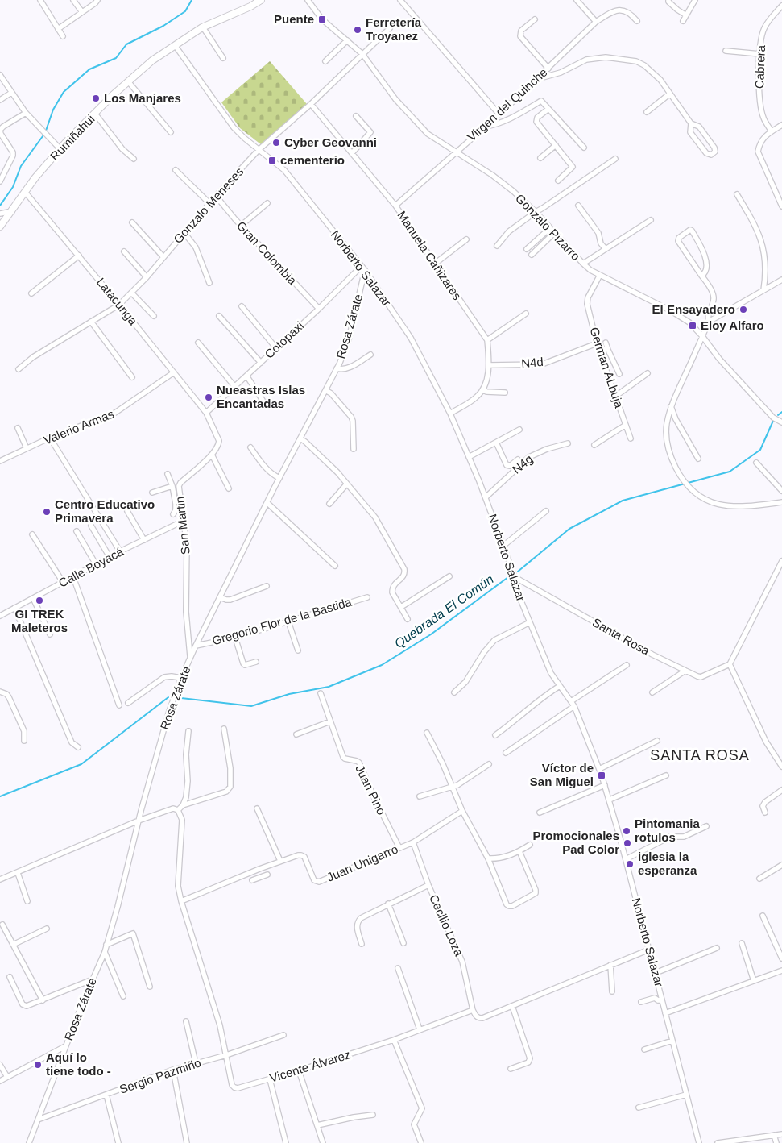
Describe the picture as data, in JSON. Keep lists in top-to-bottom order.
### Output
{
  "streets": {
    "street": [
      "Cabrera",
      "Virgen del Quinche",
      "Rumiñahui",
      "Gonzalo Meneses",
      "Gonzalo Pizarro",
      "Gran Colombia",
      "Manuela Cañizares",
      "Norberto Salazar",
      "Latacunga",
      "Rosa Zárate",
      "Cotopaxi",
      "N4d",
      "German ALbuja",
      "Valerio Armas",
      "N4g",
      "San Martin",
      "Calle Boyacá",
      "Gregorio Flor de la Bastida",
      "Santa Rosa",
      "Juan Pino",
      "Juan Unigarro",
      "Cecilio Loza",
      "Vicente Álvarez",
      "Sergio Pazmiño"
    ]
  },
  "crossings": [
    ["Virgen del Quinche", "Gonzalo Pizarro"],
    ["Virgen del Quinche", "Manuela Cañizares"],
    ["Rumiñahui", "Norberto Salazar"],
    ["Rumiñahui", "Latacunga"],
    ["Gonzalo Meneses", "Gonzalo Pizarro"],
    ["Gonzalo Meneses", "Gran Colombia"],
    ["Gonzalo Meneses", "Manuela Cañizares"],
    ["Gonzalo Meneses", "Norberto Salazar"],
    ["Gonzalo Meneses", "Latacunga"],
    ["Gonzalo Pizarro", "German ALbuja"],
    ["Gran Colombia", "Cotopaxi"],
    ["Norberto Salazar", "Rosa Zárate"],
    ["Norberto Salazar", "Cotopaxi"],
    ["Norberto Salazar", "N4g"],
    ["Norberto Salazar", "Santa Rosa"],
    ["Latacunga", "Cotopaxi"],
    ["Latacunga", "Valerio Armas"],
    ["Rosa Zárate", "Cotopaxi"],
    ["Rosa Zárate", "San Martin"],
    ["Rosa Zárate", "Gregorio Flor de la Bastida"],
    ["Rosa Zárate", "Sergio Pazmiño"],
    ["N4d", "German ALbuja"],
    ["San Martin", "Calle Boyacá"],
    ["Juan Pino", "Juan Unigarro"],
    ["Juan Unigarro", "Cecilio Loza"],
    ["Juan Unigarro", "Vicente Álvarez"],
    ["Cecilio Loza", "Vicente Álvarez"],
    ["Vicente Álvarez", "Sergio Pazmiño"]
  ],
  "districts": ["SANTA ROSA"],
  "water": ["Quebrada El Común"],
  "places": {
    "transit": [
      "Puente",
      "cementerio",
      "Eloy Alfaro",
      "Víctor de San Miguel"
    ],
    "other": [
      "Ferretería Troyanez",
      "Los Manjares",
      "Cyber Geovanni",
      "El Ensayadero",
      "Nueastras Islas Encantadas",
      "Centro Educativo Primavera",
      "GI TREK Maleteros",
      "Pintomania rotulos",
      "Promocionales Pad Color",
      "iglesia la esperanza",
      "Aquí lo tiene todo -"
    ]
  }
}
